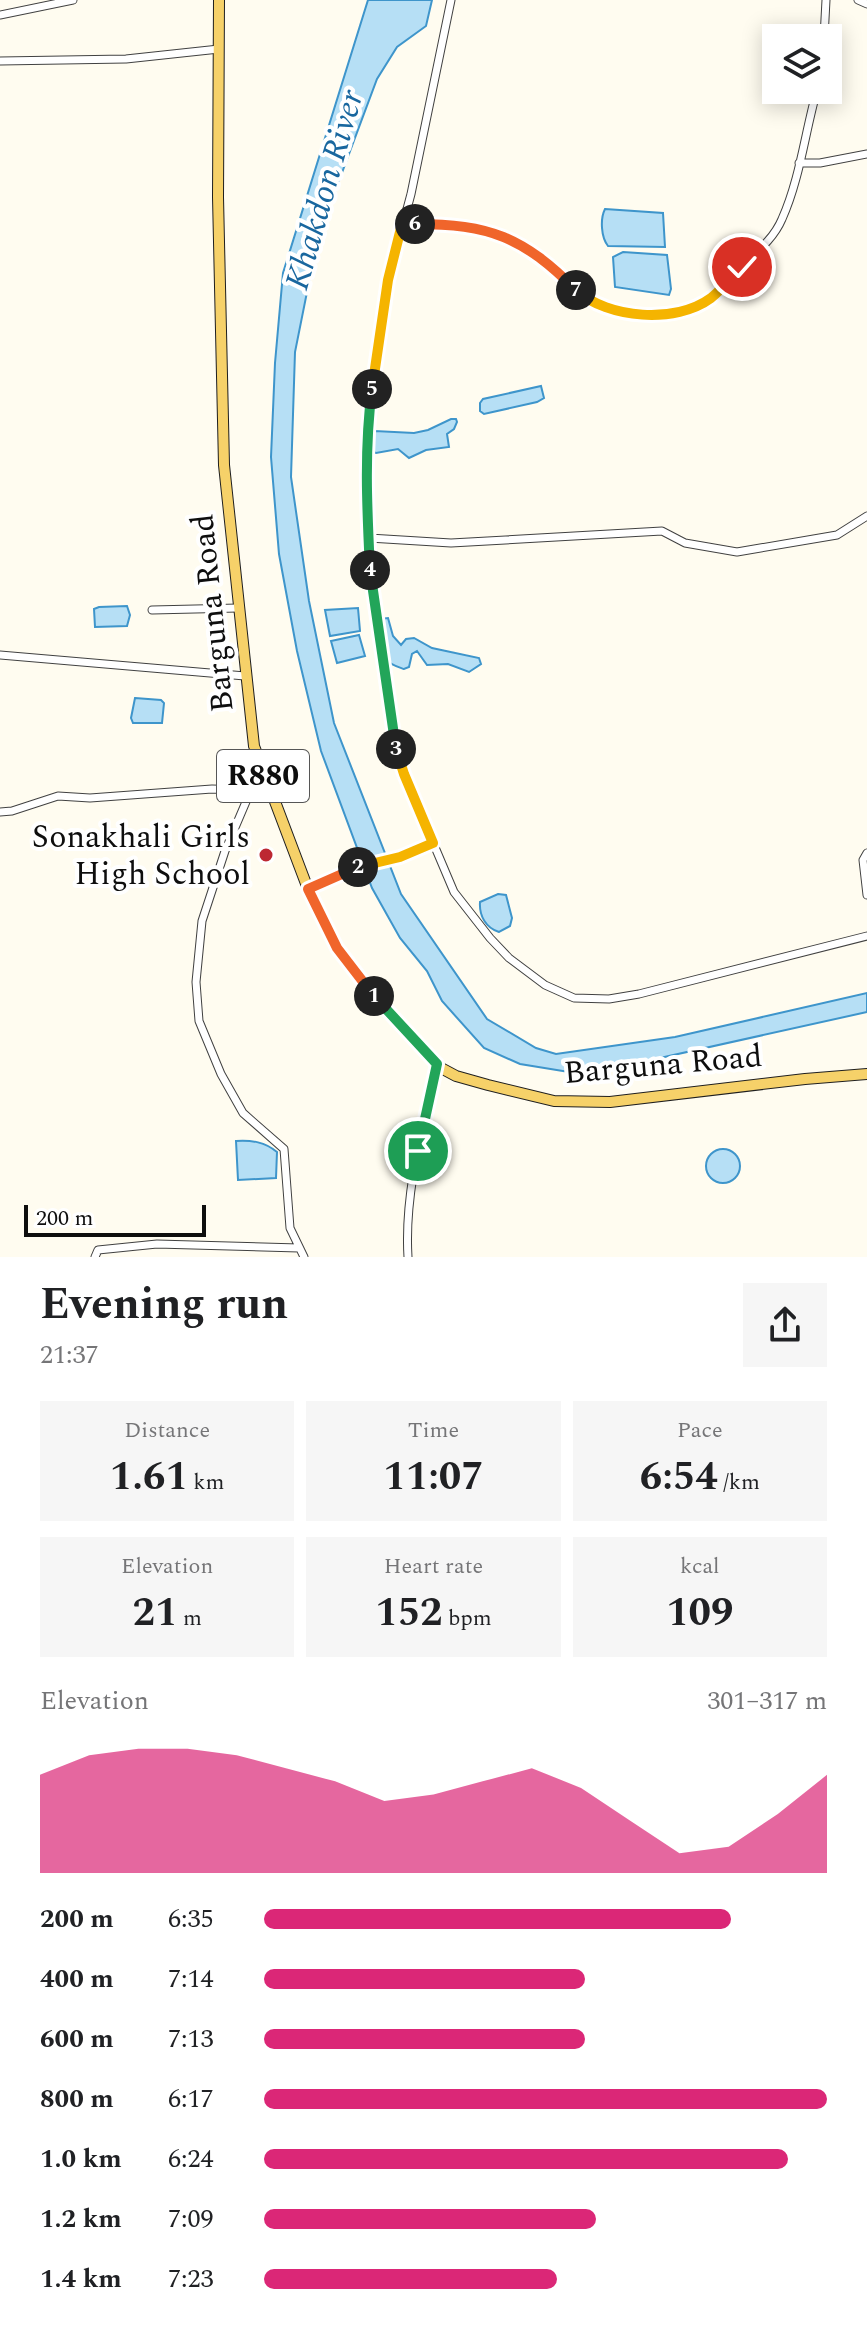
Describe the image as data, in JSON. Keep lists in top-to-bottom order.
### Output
{
  "streets": {
    "main road": ["Barguna Road", "R880"]
  },
  "water": ["Khakdon River"],
  "places": ["Sonakhali Girls High School"],
  "scale_bar": "200 m",
  "page": {
    "pins": [
      "6",
      "7",
      "5",
      "4",
      "3",
      "2",
      "1"
    ],
    "scale": "200 m",
    "heading": ["Evening run", "21:37"],
    "stats": [
      ["Distance", "1.61 km"],
      ["Time", "11:07"],
      ["Pace", "6:54 /km"],
      ["Elevation", "21 m"],
      ["Heart rate", "152 bpm"],
      ["kcal", "109"]
    ],
    "chart": ["Elevation", "301–317 m"],
    "list": [
      {
        "name": "200 m",
        "note": "6:35"
      },
      {
        "name": "400 m",
        "note": "7:14"
      },
      {
        "name": "600 m",
        "note": "7:13"
      },
      {
        "name": "800 m",
        "note": "6:17"
      },
      {
        "name": "1.0 km",
        "note": "6:24"
      },
      {
        "name": "1.2 km",
        "note": "7:09"
      },
      {
        "name": "1.4 km",
        "note": "7:23"
      }
    ]
  }
}
